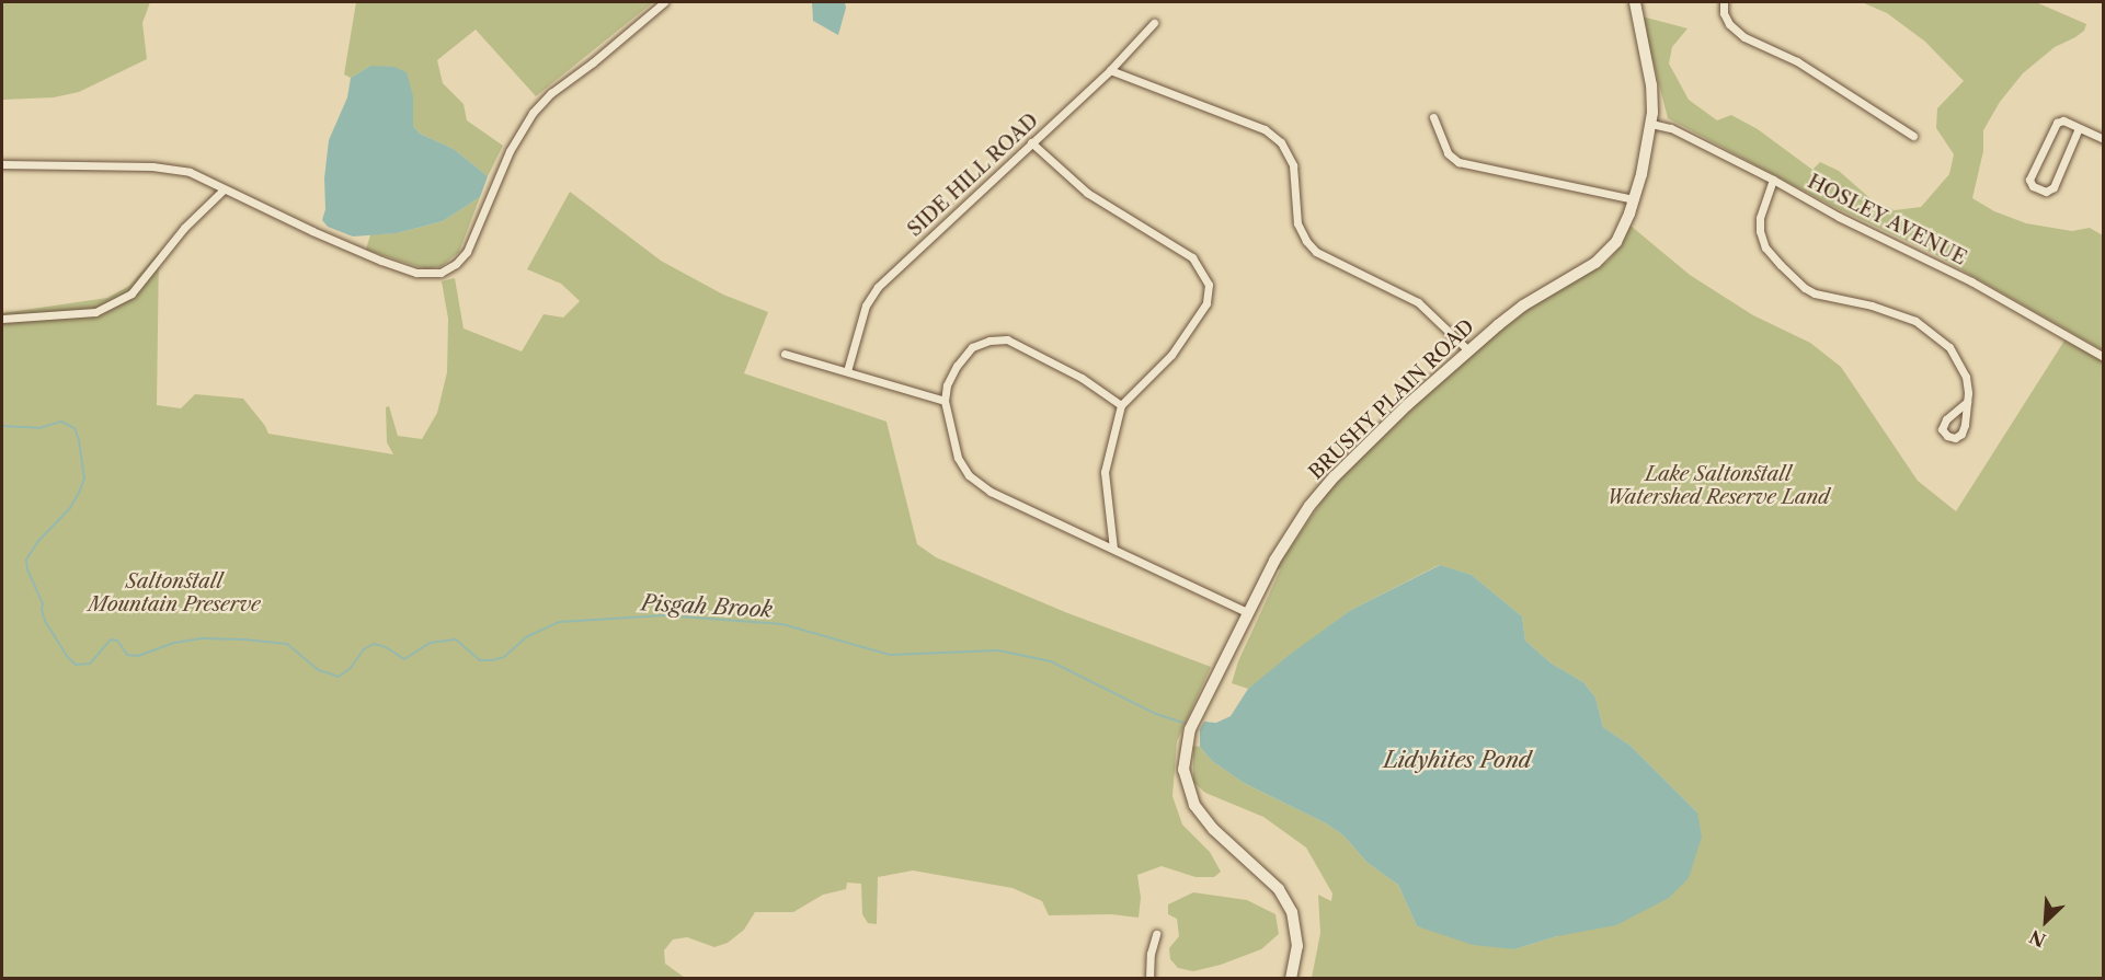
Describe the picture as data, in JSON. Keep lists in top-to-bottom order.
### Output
{
  "streets": {
    "main road": ["BRUSHY PLAIN ROAD"],
    "street": ["SIDE HILL ROAD", "HOSLEY AVENUE"]
  },
  "crossings": [
    ["HOSLEY AVENUE", "BRUSHY PLAIN ROAD"]
  ],
  "water": ["Pisgah Brook", "Lidyhites Pond"],
  "parks": ["Lake Saltonstall Watershed Reserve Land", "Saltonstall Mountain Preserve"],
  "north": "bottom left"
}
